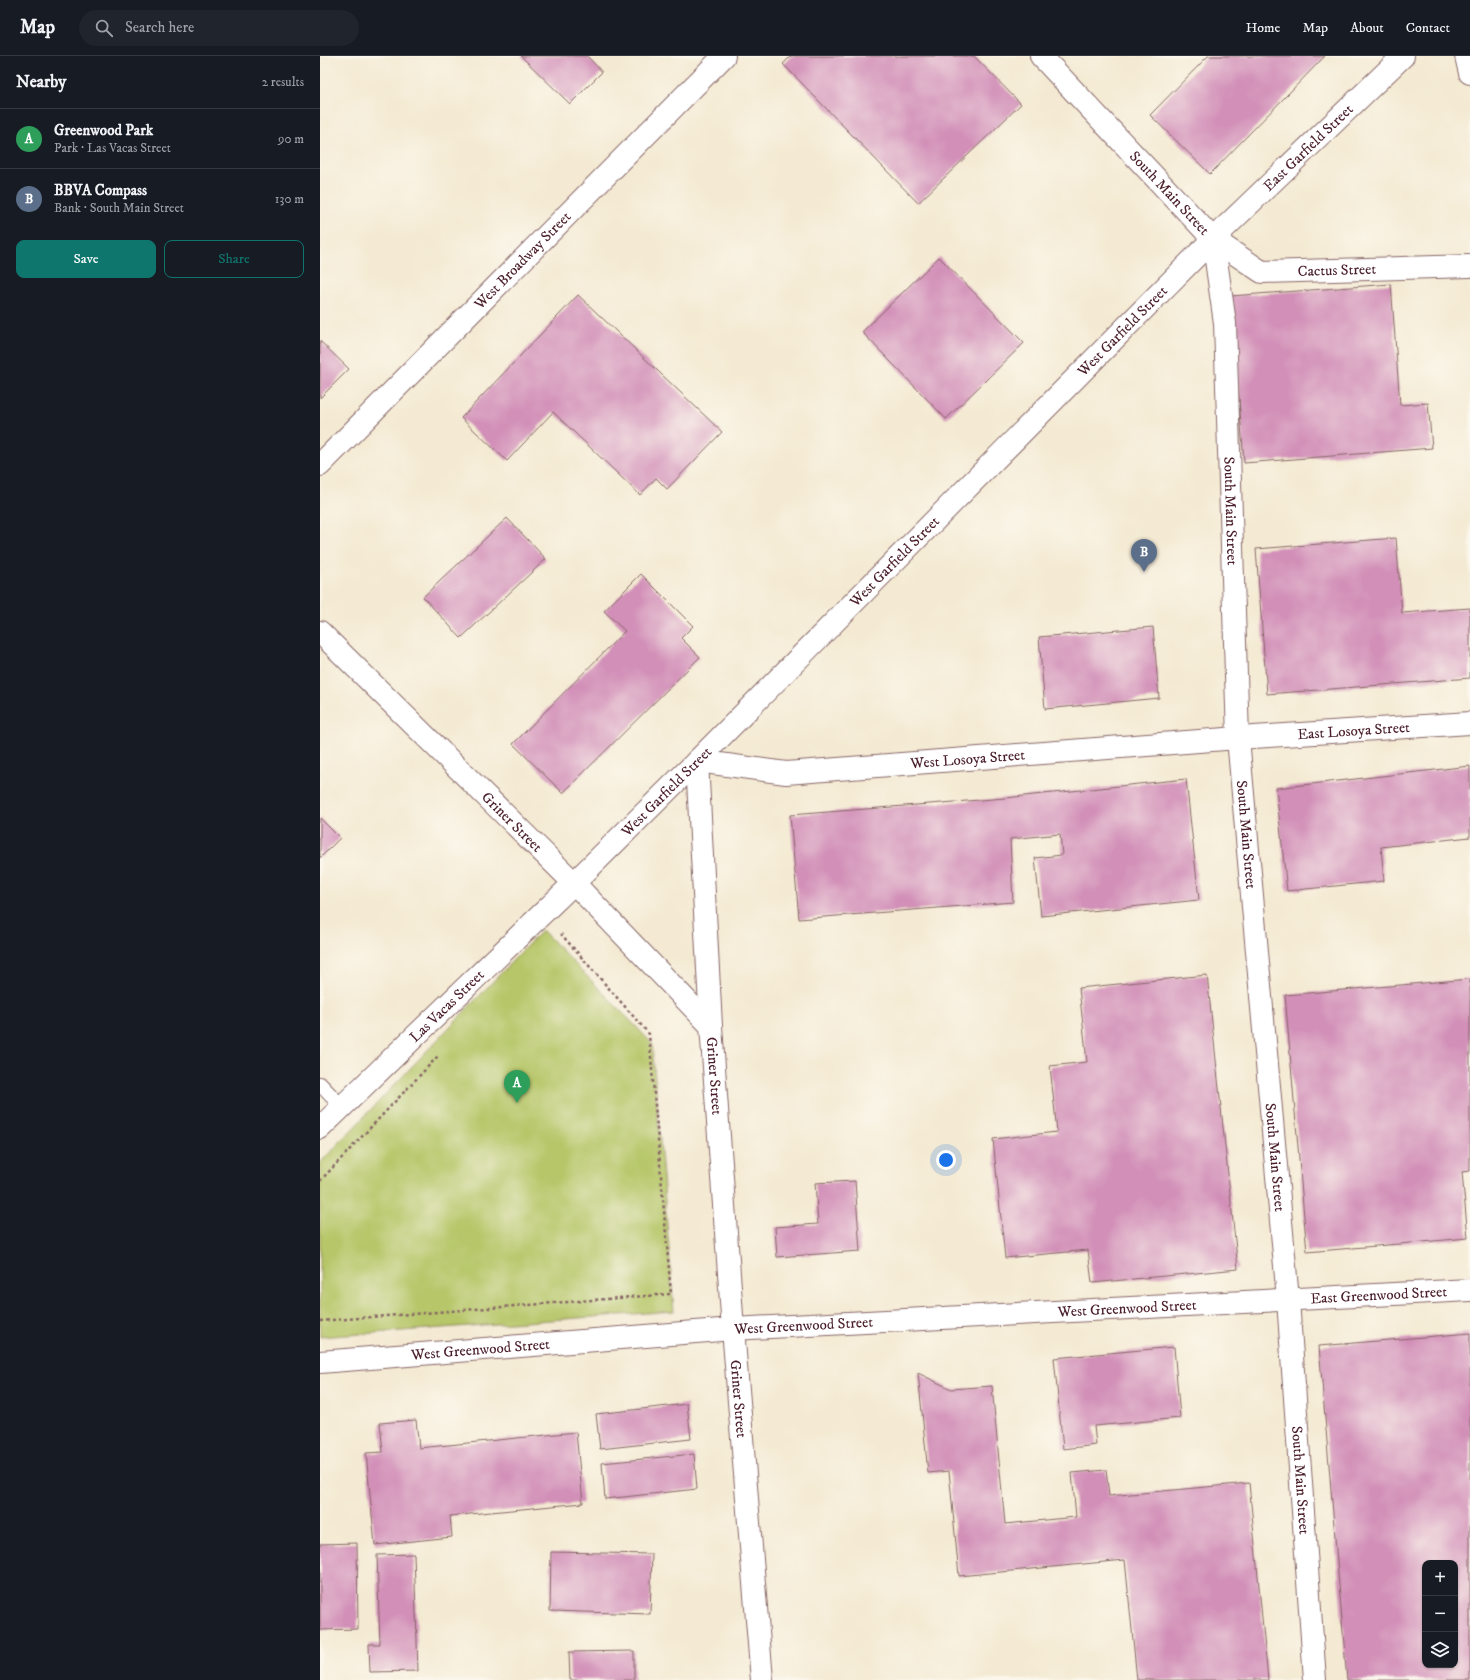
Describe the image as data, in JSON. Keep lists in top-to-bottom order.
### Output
{
  "streets": {
    "street": [
      "East Garfield Street",
      "South Main Street",
      "West Broadway Street",
      "Cactus Street",
      "West Garfield Street",
      "East Losoya Street",
      "West Losoya Street",
      "Griner Street",
      "Las Vacas Street",
      "East Greenwood Street",
      "West Greenwood Street"
    ]
  },
  "crossings": [
    ["East Garfield Street", "South Main Street"],
    ["East Garfield Street", "Cactus Street"],
    ["East Garfield Street", "West Garfield Street"],
    ["South Main Street", "Cactus Street"],
    ["South Main Street", "West Garfield Street"],
    ["South Main Street", "East Losoya Street"],
    ["South Main Street", "West Losoya Street"],
    ["South Main Street", "East Greenwood Street"],
    ["South Main Street", "West Greenwood Street"],
    ["Cactus Street", "West Garfield Street"],
    ["West Garfield Street", "West Losoya Street"],
    ["West Garfield Street", "Griner Street"],
    ["West Garfield Street", "Las Vacas Street"],
    ["East Losoya Street", "West Losoya Street"],
    ["Griner Street", "Las Vacas Street"],
    ["Griner Street", "West Greenwood Street"],
    ["East Greenwood Street", "West Greenwood Street"]
  ],
  "page": {
    "header": "Map",
    "search": "Search here",
    "nav": [
      "Home",
      "Map",
      "About",
      "Contact"
    ],
    "heading": ["Nearby", "2 results"],
    "list": [
      {
        "mark": "A",
        "name": "Greenwood Park",
        "note": "Park · Las Vacas Street",
        "value": "90 m"
      },
      {
        "mark": "B",
        "name": "BBVA Compass",
        "note": "Bank · South Main Street",
        "value": "130 m"
      }
    ],
    "buttons": ["Save", "Share"],
    "pins": ["B", "A"],
    "map_buttons": ["+", "−"]
  }
}
